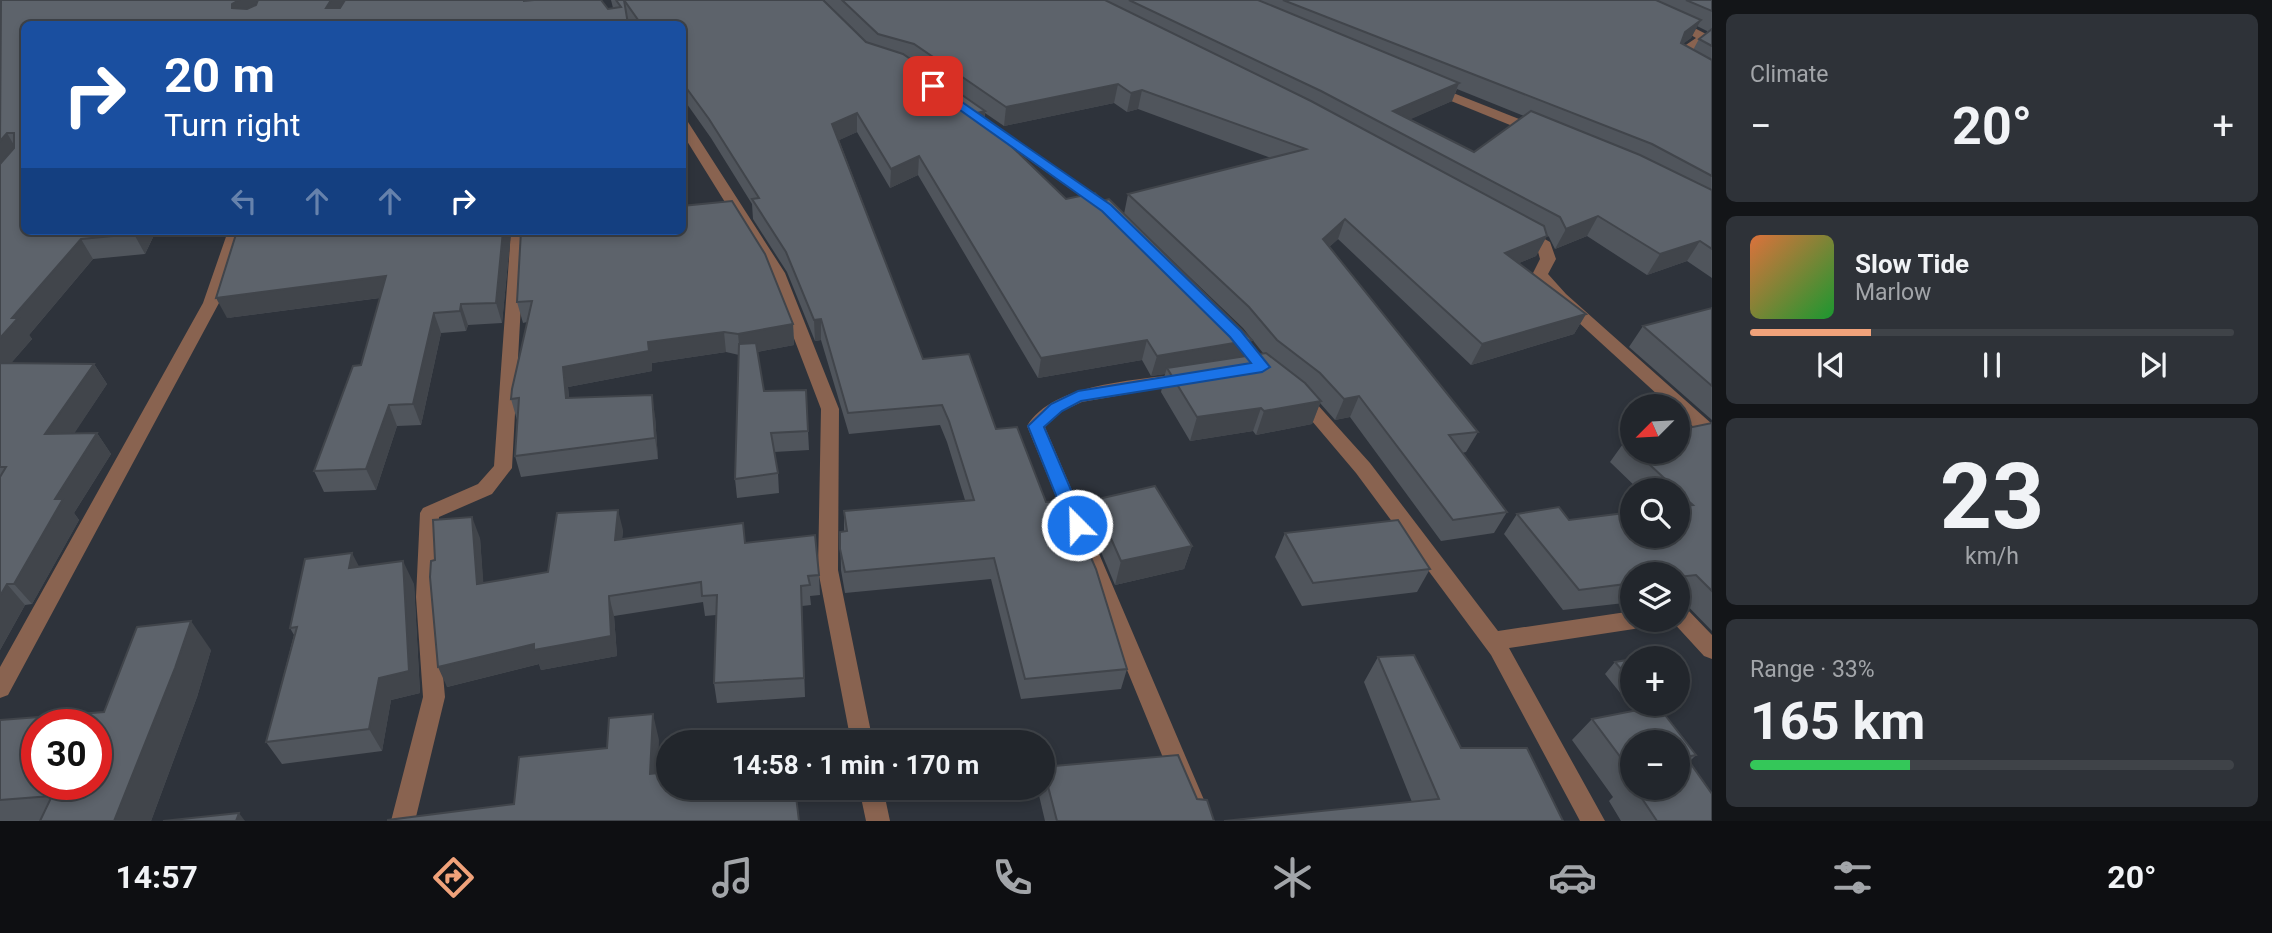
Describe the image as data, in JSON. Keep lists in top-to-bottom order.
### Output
{
  "north": "bottom left",
  "page": {
    "tile": [
      "Climate",
      ["23", "km/h"],
      ["Range · 33%", "165 km"]
    ],
    "turn": ["20 m", "Turn right"],
    "heat": ["−", "20°", "+"],
    "song": ["Slow Tide", "Marlow"],
    "map_buttons": ["+", "−"],
    "limit": "30",
    "trip": "14:58 · 1 min · 170 m",
    "tabs": ["14:57", "20°"]
  }
}
